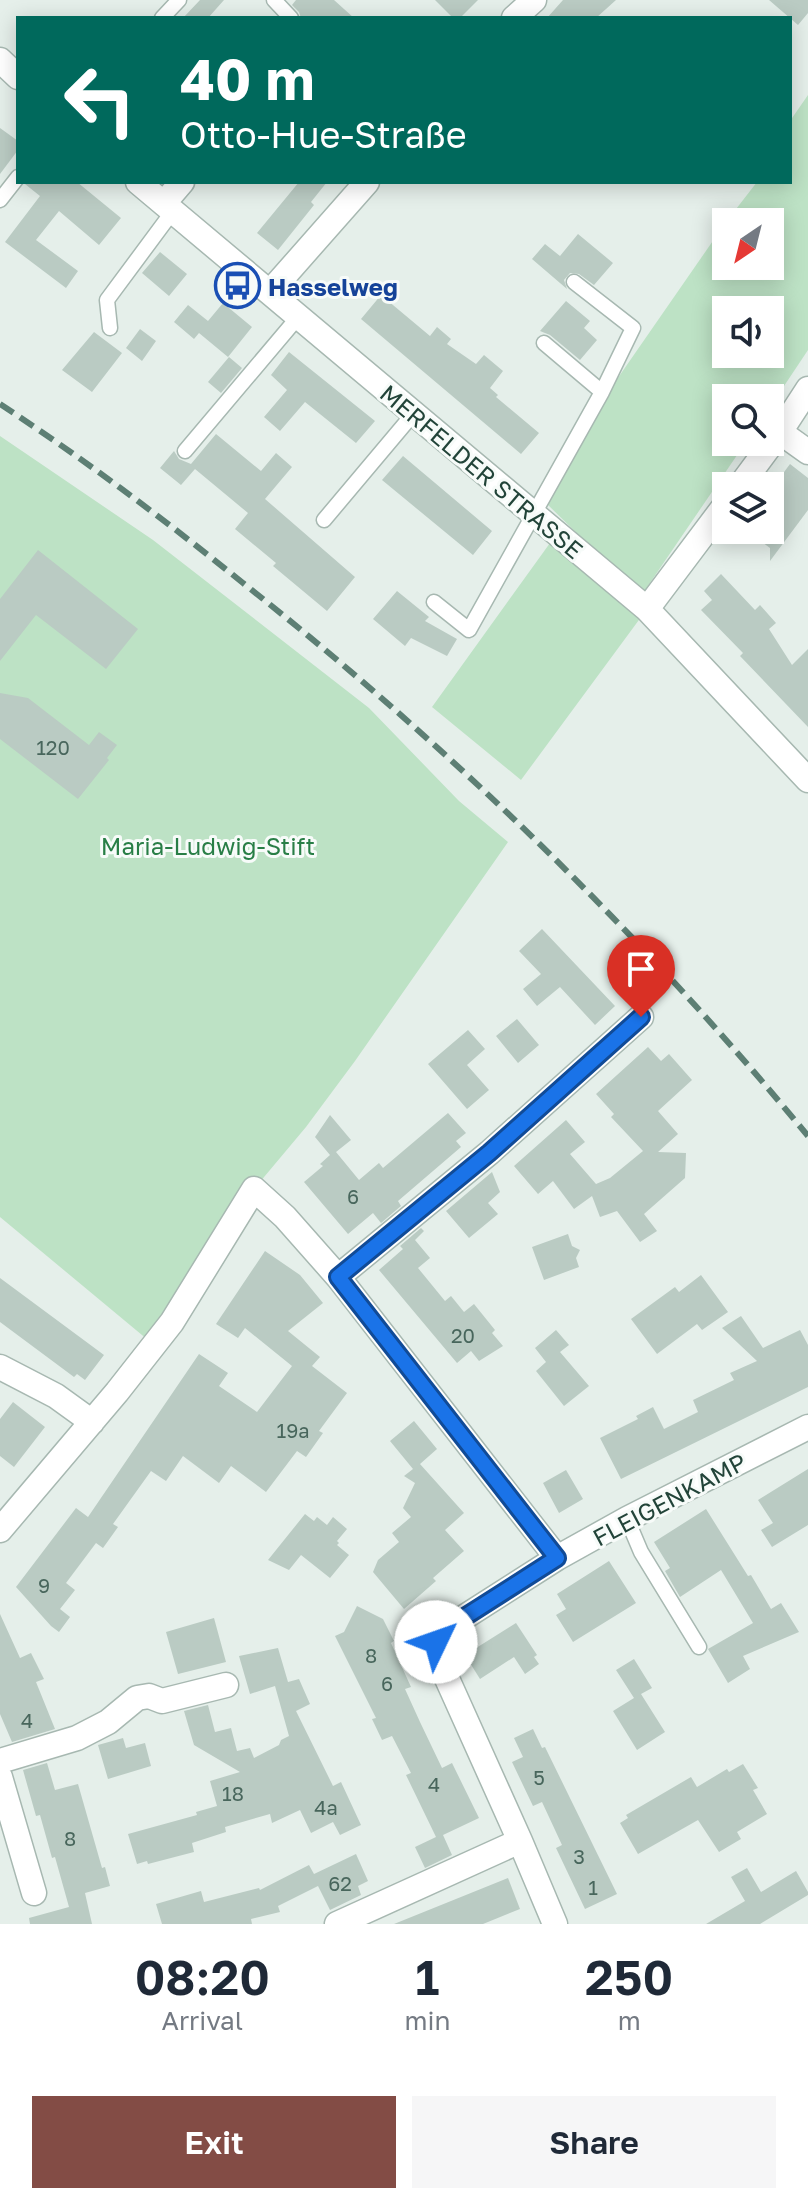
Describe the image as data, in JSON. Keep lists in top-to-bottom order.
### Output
{
  "streets": {
    "street": ["MERFELDER STRASSE", "FLEIGENKAMP"]
  },
  "parks": ["Maria-Ludwig-Stift"],
  "places": {
    "bus stop": ["Hasselweg"]
  },
  "house_numbers": [
    "120",
    "6",
    "20",
    "19a",
    "9",
    "8",
    "6",
    "4",
    "5",
    "4",
    "18",
    "4a",
    "8",
    "3",
    "62",
    "1"
  ],
  "north": "bottom left",
  "page": {
    "turn": ["40 m", "Otto-Hue-Straße"],
    "eta": [
      "08:20",
      "Arrival",
      "1",
      "min",
      "250",
      "m"
    ],
    "buttons": ["Exit", "Share"]
  }
}
